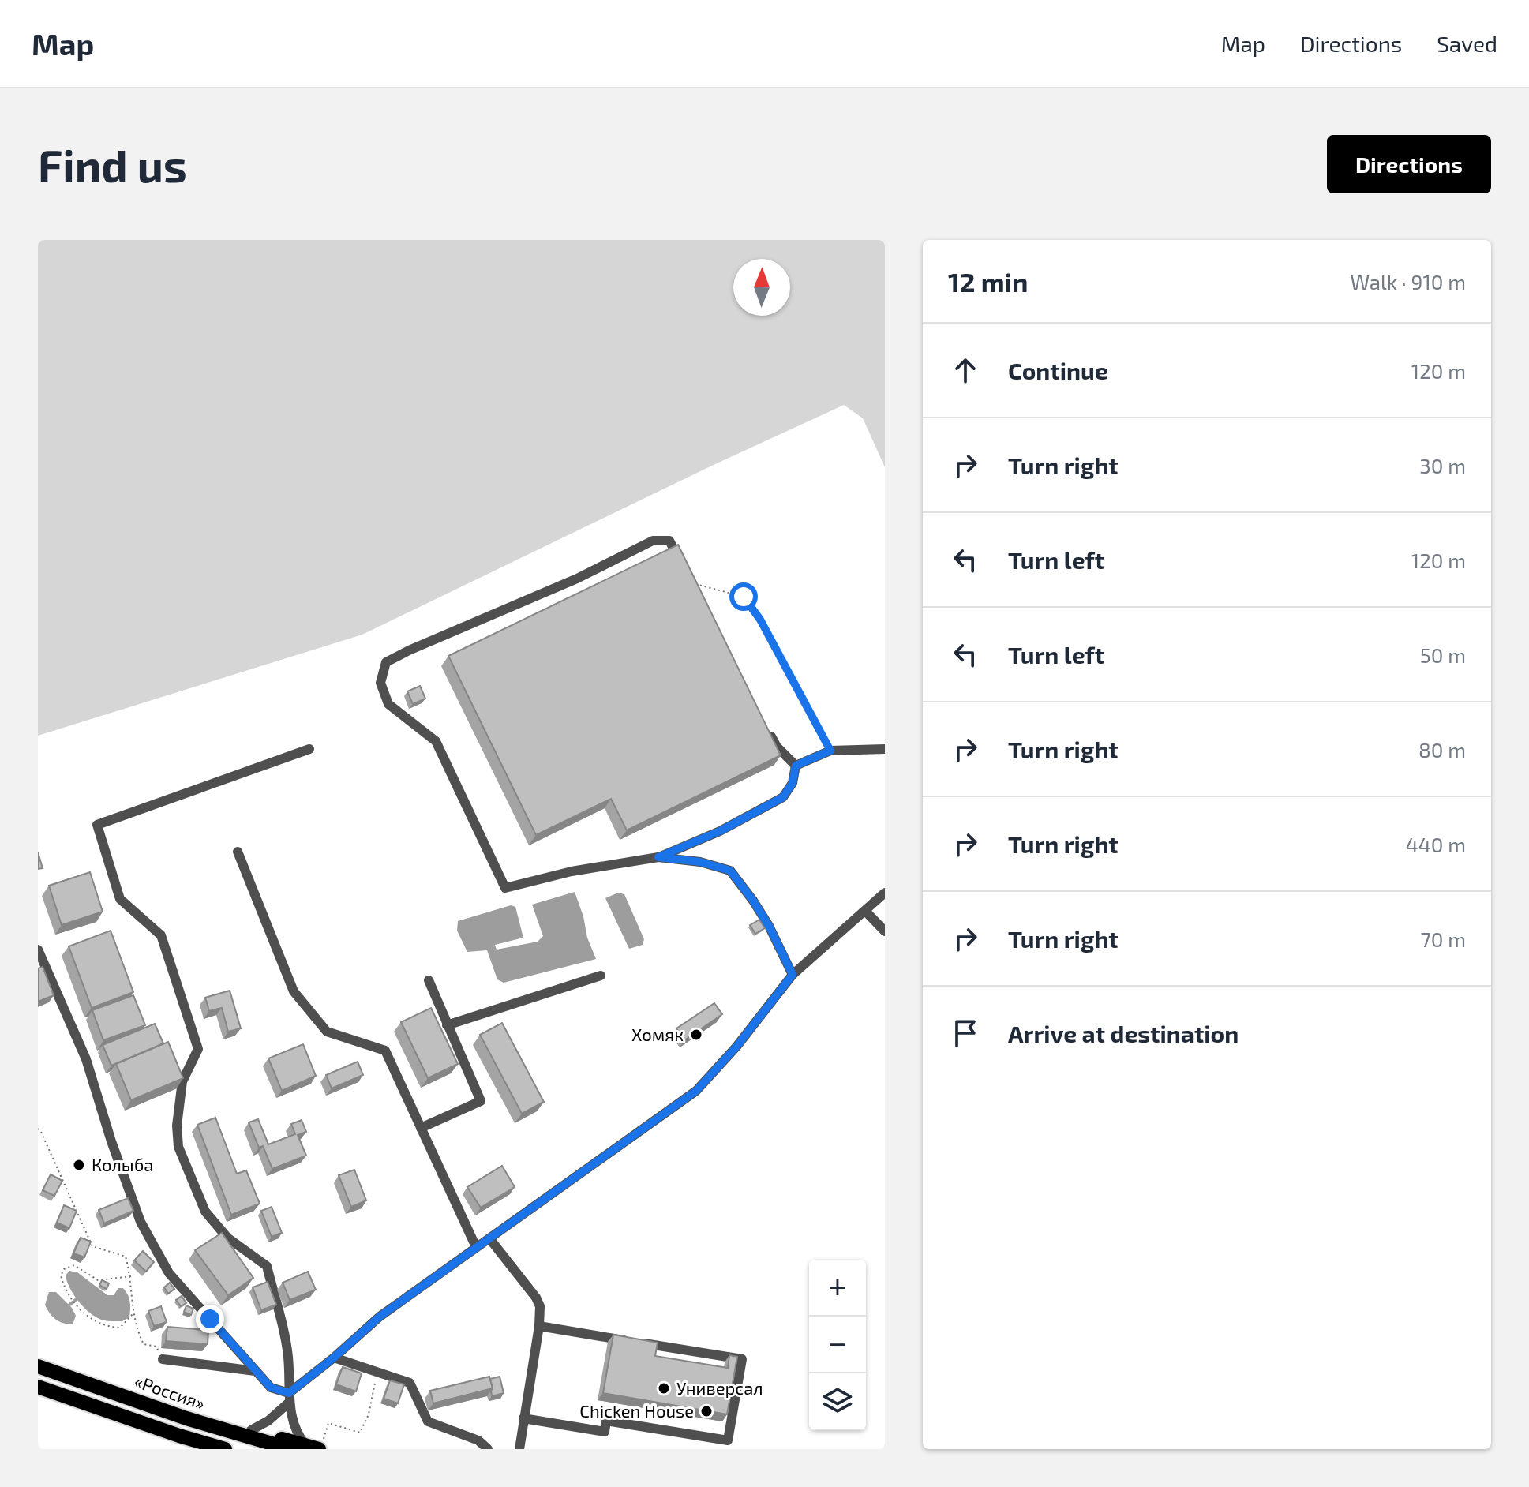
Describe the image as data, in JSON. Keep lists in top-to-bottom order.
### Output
{
  "streets": {
    "highway": ["«Россия»"]
  },
  "places": [
    "Хомяк",
    "Колыба",
    "Универсал",
    "Chicken House"
  ],
  "north": "top",
  "page": {
    "header": "Map",
    "nav": ["Map", "Directions", "Saved"],
    "buttons": "Directions",
    "title": "Find us",
    "heading": ["12 min", "Walk · 910 m"],
    "list": [
      ["Continue", "120 m"],
      ["Turn right", "30 m"],
      ["Turn left", "120 m"],
      ["Turn left", "50 m"],
      ["Turn right", "80 m"],
      ["Turn right", "440 m"],
      ["Turn right", "70 m"],
      "Arrive at destination"
    ],
    "map_buttons": ["+", "−"]
  }
}
